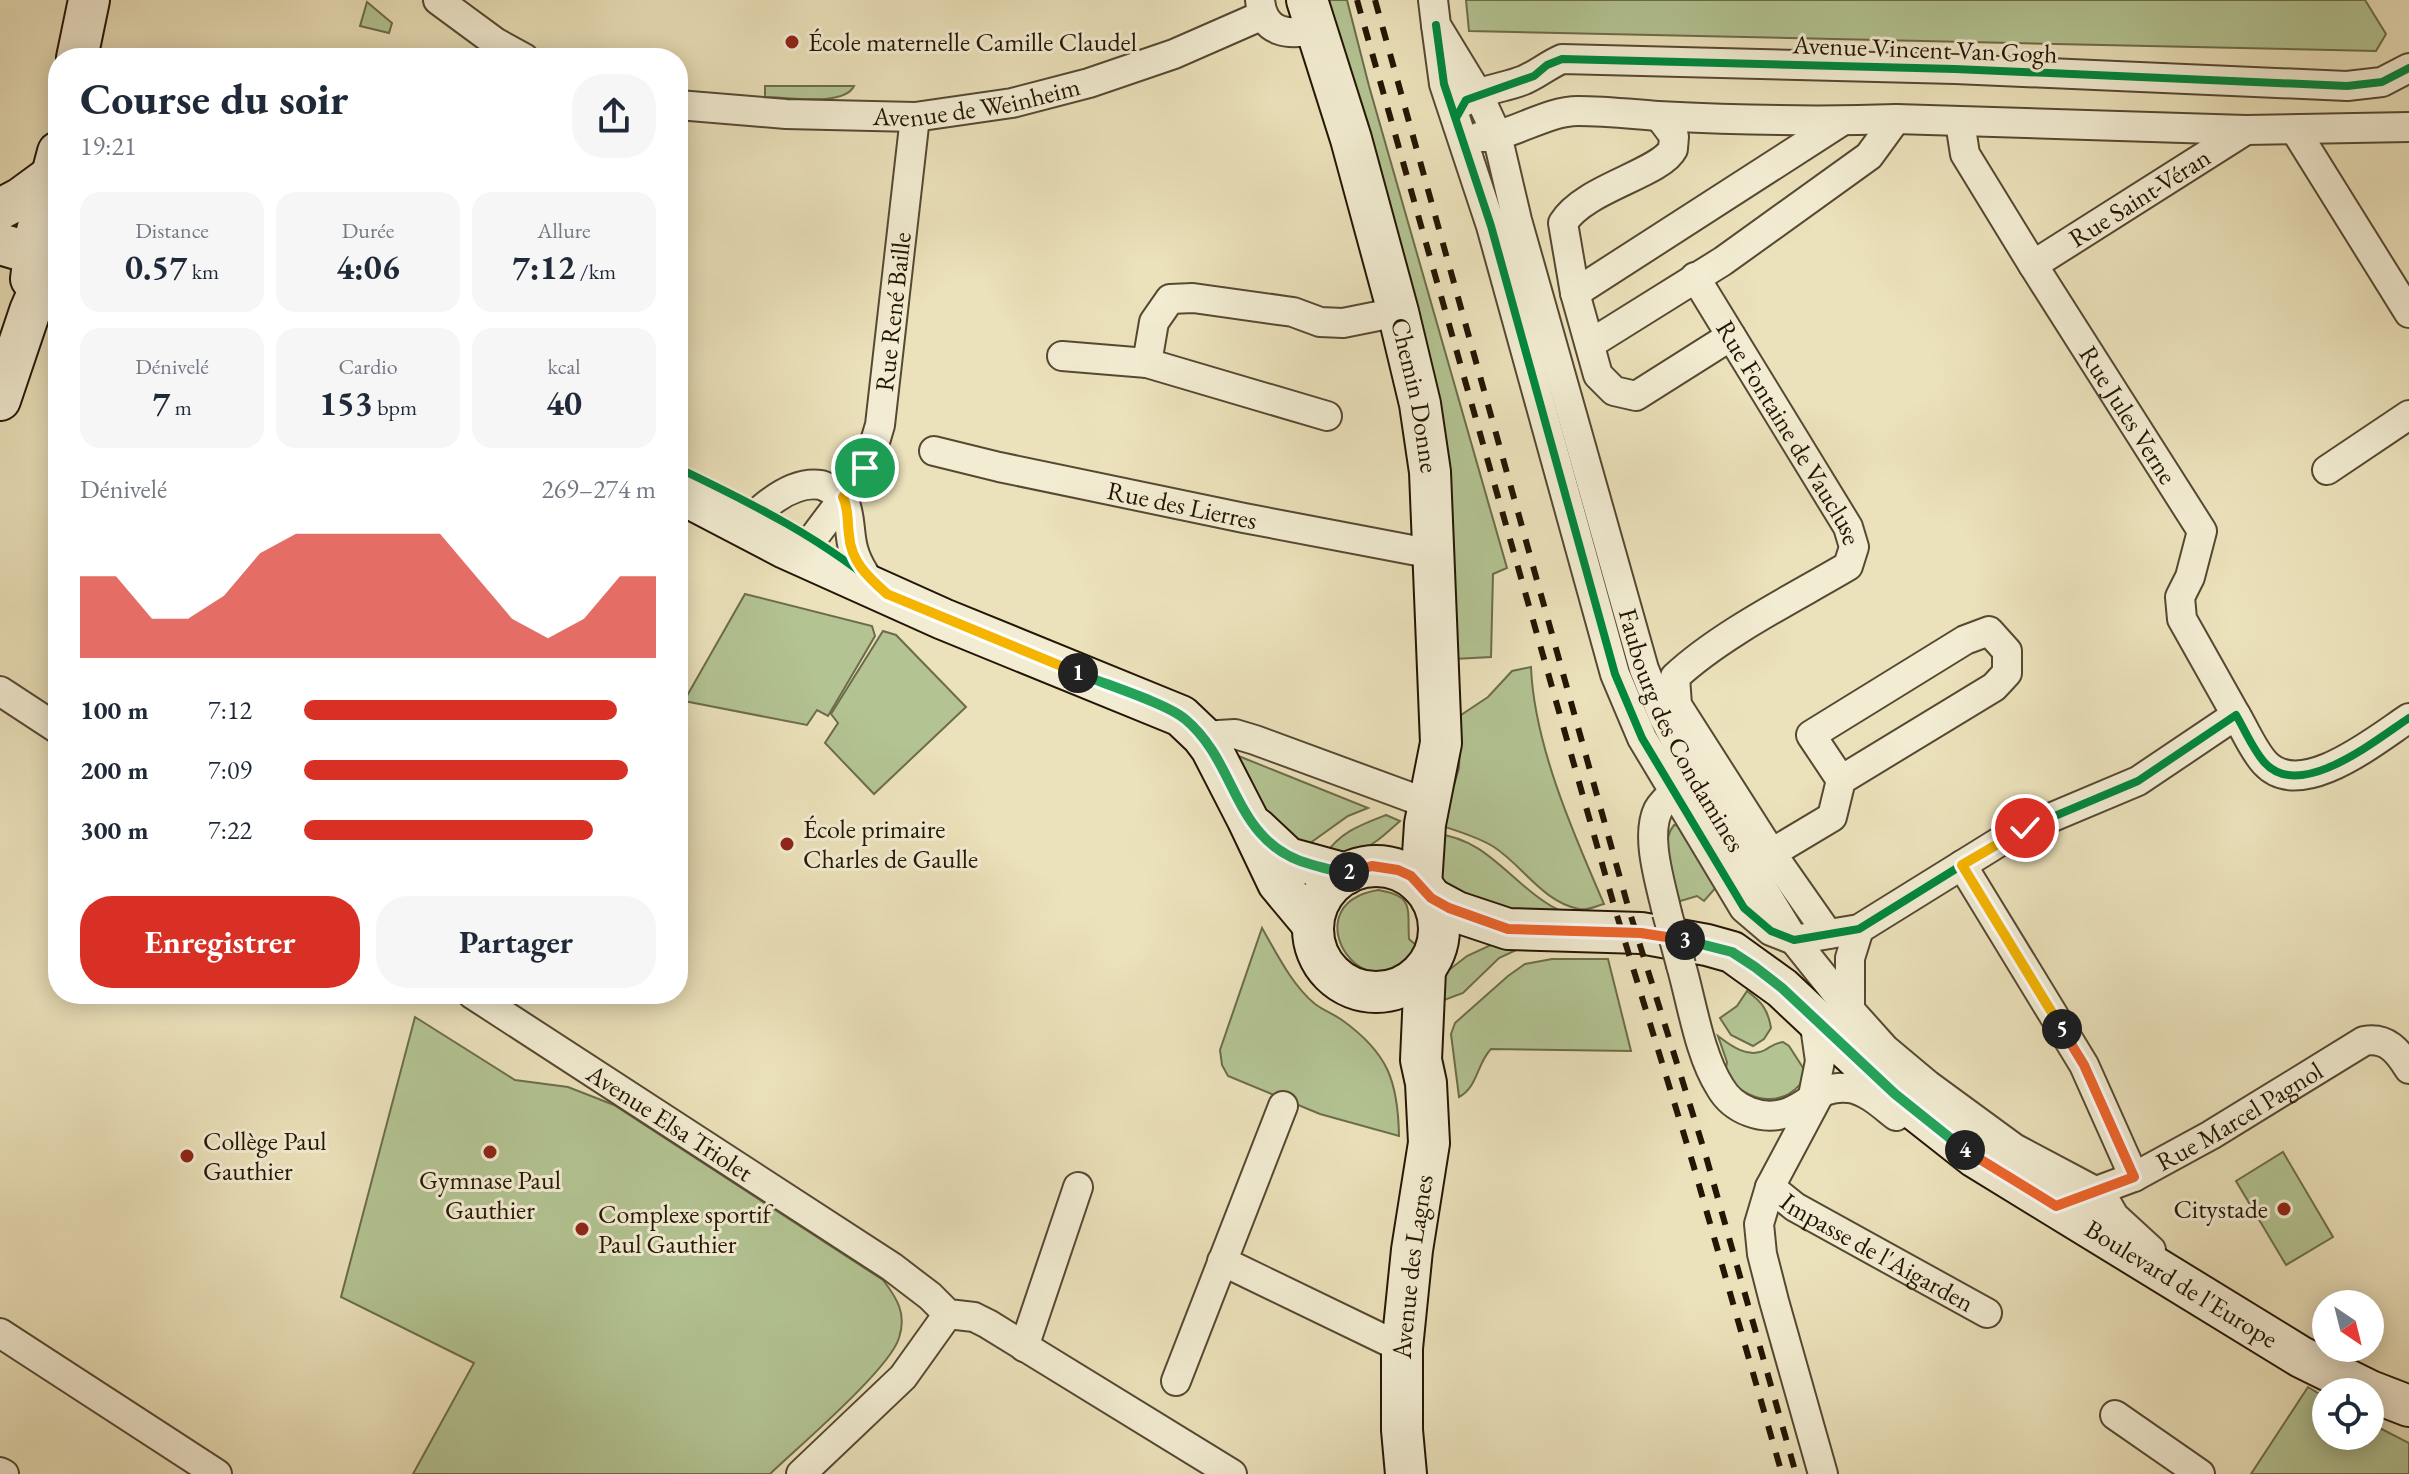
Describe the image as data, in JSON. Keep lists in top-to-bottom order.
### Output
{
  "streets": {
    "main road": ["Chemin Donne", "Avenue des Lagnes", "Boulevard de l'Europe"],
    "street": [
      "Avenue Vincent Van Gogh",
      "Avenue de Weinheim",
      "Rue Saint-Véran",
      "Rue René Baille",
      "Rue Jules Verne",
      "Rue Fontaine de Vaucluse",
      "Rue des Lierres",
      "Faubourg des Condamines",
      "Rue Marcel Pagnol",
      "Avenue Elsa Triolet",
      "Impasse de l'Aigarden"
    ]
  },
  "crossings": [
    ["Avenue Vincent Van Gogh", "Faubourg des Condamines"],
    ["Avenue de Weinheim", "Rue René Baille"],
    ["Avenue de Weinheim", "Chemin Donne"],
    ["Rue Saint-Véran", "Rue Jules Verne"],
    ["Chemin Donne", "Rue des Lierres"],
    ["Chemin Donne", "Avenue des Lagnes"],
    ["Chemin Donne", "Boulevard de l'Europe"],
    ["Rue Fontaine de Vaucluse", "Faubourg des Condamines"],
    ["Faubourg des Condamines", "Rue Marcel Pagnol"],
    ["Faubourg des Condamines", "Boulevard de l'Europe"],
    ["Rue Marcel Pagnol", "Boulevard de l'Europe"],
    ["Avenue des Lagnes", "Boulevard de l'Europe"]
  ],
  "places": [
    "École maternelle Camille Claudel",
    "École primaire Charles de Gaulle",
    "Gymnase Paul Gauthier",
    "Collège Paul Gauthier",
    "Citystade",
    "Complexe sportif Paul Gauthier"
  ],
  "north": "bottom right",
  "page": {
    "heading": ["Course du soir", "19:21"],
    "stats": [
      ["Distance", "0.57 km"],
      ["Durée", "4:06"],
      ["Allure", "7:12 /km"],
      ["Dénivelé", "7 m"],
      ["Cardio", "153 bpm"],
      ["kcal", "40"]
    ],
    "chart": ["Dénivelé", "269–274 m"],
    "pins": [
      "1",
      "2",
      "3",
      "5",
      "4"
    ],
    "list": [
      {
        "name": "100 m",
        "note": "7:12"
      },
      {
        "name": "200 m",
        "note": "7:09"
      },
      {
        "name": "300 m",
        "note": "7:22"
      }
    ],
    "buttons": ["Enregistrer", "Partager"]
  }
}
